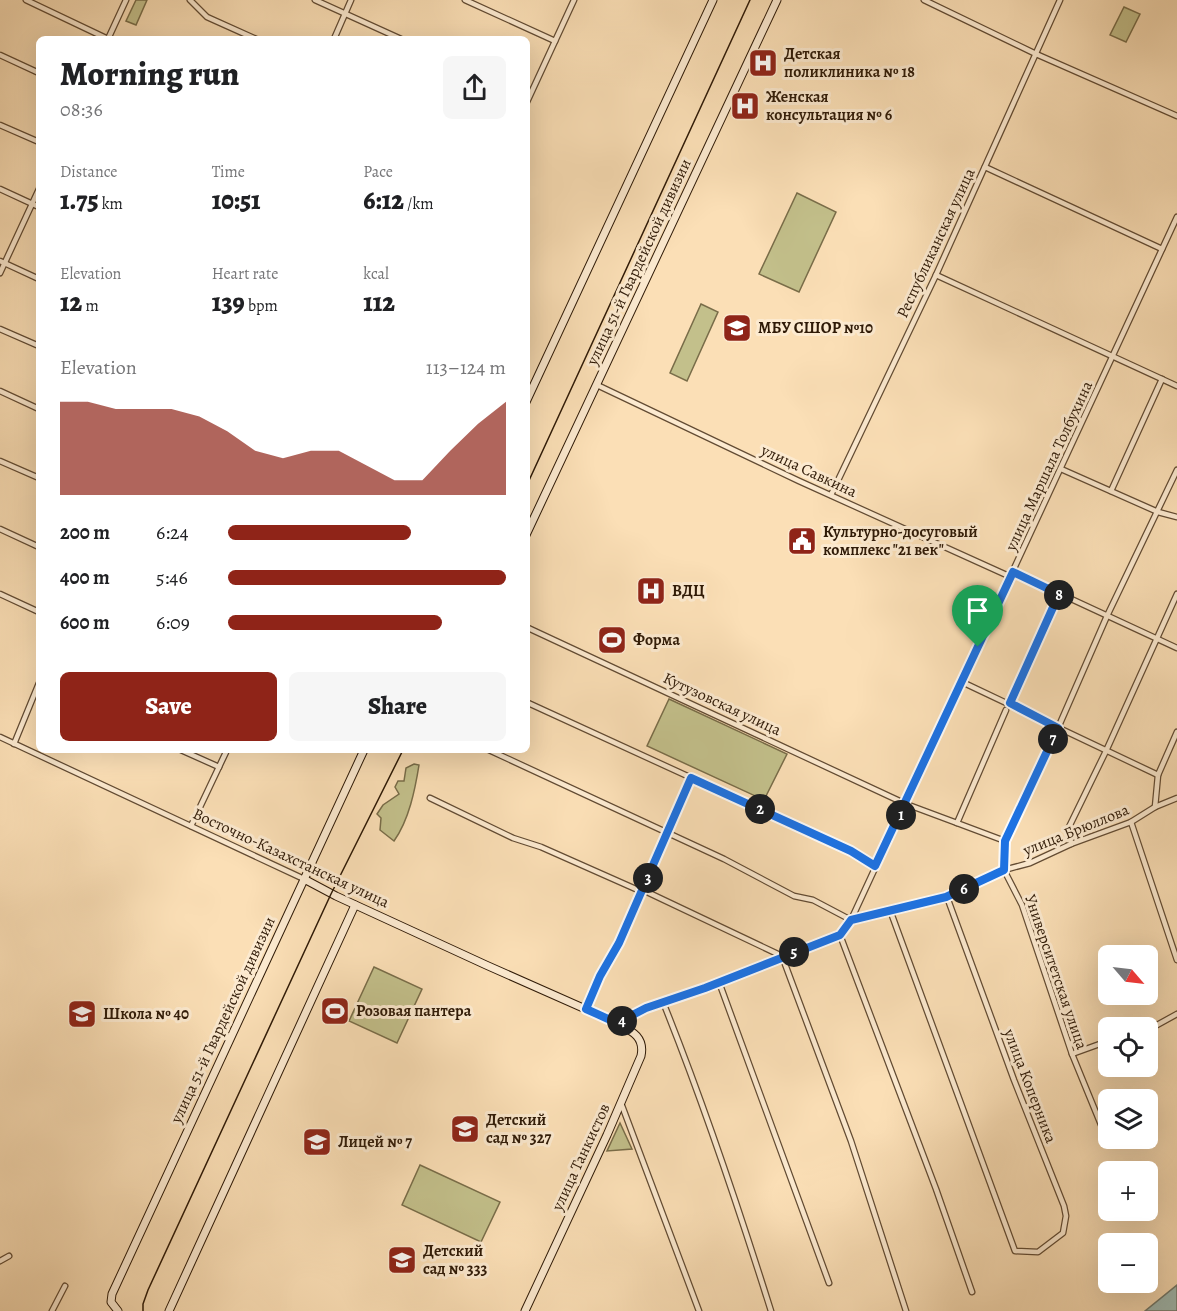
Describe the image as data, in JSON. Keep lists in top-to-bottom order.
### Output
{
  "streets": {
    "main road": ["улица 51-й Гвардейской дивизии", "Восточно-Казахстанская улица", "улица Танкистов"],
    "street": [
      "Республиканская улица",
      "улица Маршала Толбухина",
      "улица Савкина",
      "Кутузовская улица",
      "улица Брюллова",
      "Университетская улица",
      "улица Коперника"
    ]
  },
  "crossings": [
    ["Республиканская улица", "улица Савкина"],
    ["улица 51-й Гвардейской дивизии", "улица Савкина"],
    ["улица 51-й Гвардейской дивизии", "Восточно-Казахстанская улица"],
    ["улица Маршала Толбухина", "улица Савкина"],
    ["улица Маршала Толбухина", "Кутузовская улица"],
    ["улица Маршала Толбухина", "улица Брюллова"],
    ["улица Брюллова", "Университетская улица"],
    ["улица Брюллова", "улица Коперника"],
    ["Восточно-Казахстанская улица", "улица Танкистов"]
  ],
  "places": {
    "hospital": ["Детская поликлиника № 18", "Женская консультация № 6", "ВДЦ"],
    "school or university": [
      "МБУ СШОР №10",
      "Школа № 40",
      "Детский сад № 327",
      "Лицей № 7",
      "Детский сад № 333"
    ],
    "public building": ["Культурно-досуговый комплекс \"21 век\""],
    "sports": ["Форма", "Розовая пантера"]
  },
  "north": "bottom right",
  "page": {
    "heading": ["Morning run", "08:36"],
    "stats": [
      ["Distance", "1.75 km"],
      ["Time", "10:51"],
      ["Pace", "6:12 /km"],
      ["Elevation", "12 m"],
      ["Heart rate", "139 bpm"],
      ["kcal", "112"]
    ],
    "chart": ["Elevation", "113–124 m"],
    "list": [
      {
        "name": "200 m",
        "note": "6:24"
      },
      {
        "name": "400 m",
        "note": "5:46"
      },
      {
        "name": "600 m",
        "note": "6:09"
      }
    ],
    "pins": [
      "8",
      "7",
      "2",
      "1",
      "3",
      "6",
      "5",
      "4"
    ],
    "buttons": ["Save", "Share"],
    "map_buttons": ["+", "−"]
  }
}
